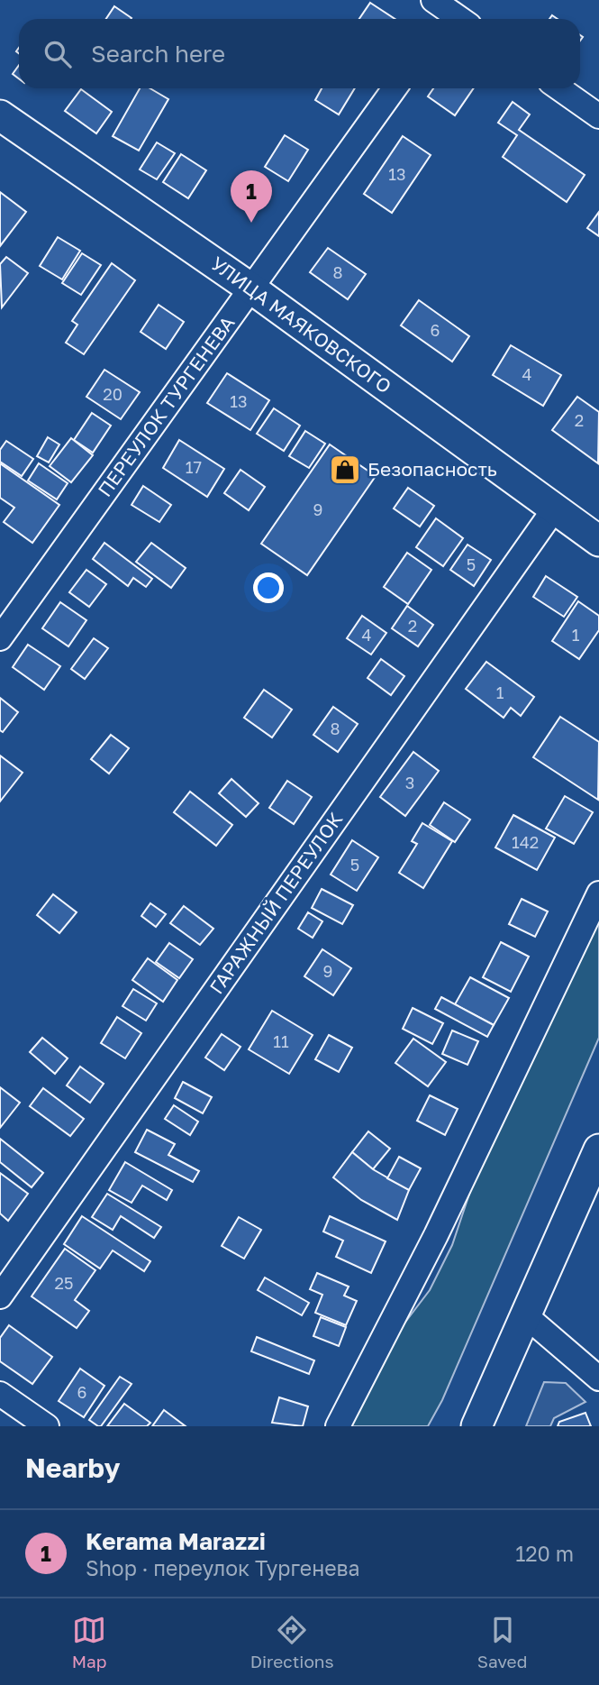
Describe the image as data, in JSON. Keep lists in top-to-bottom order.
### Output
{
  "streets": {
    "main road": ["УЛИЦА МАЯКОВСКОГО"],
    "street": ["ПЕРЕУЛОК ТУРГЕНЕВА", "ГАРАЖНЫЙ ПЕРЕУЛОК"]
  },
  "crossings": [
    ["УЛИЦА МАЯКОВСКОГО", "ПЕРЕУЛОК ТУРГЕНЕВА"],
    ["УЛИЦА МАЯКОВСКОГО", "ГАРАЖНЫЙ ПЕРЕУЛОК"]
  ],
  "places": {
    "shop": ["Безопасность"]
  },
  "house_numbers": [
    "13",
    "8",
    "6",
    "4",
    "20",
    "13",
    "2",
    "17",
    "9",
    "5",
    "2",
    "4",
    "1",
    "1",
    "8",
    "3",
    "142",
    "5",
    "9",
    "11",
    "25",
    "6"
  ],
  "page": {
    "search": "Search here",
    "pins": "1",
    "heading": "Nearby",
    "list": [
      {
        "mark": "1",
        "name": "Kerama Marazzi",
        "note": "Shop · переулок Тургенева",
        "value": "120 m"
      }
    ],
    "nav": ["Map", "Directions", "Saved"]
  }
}
